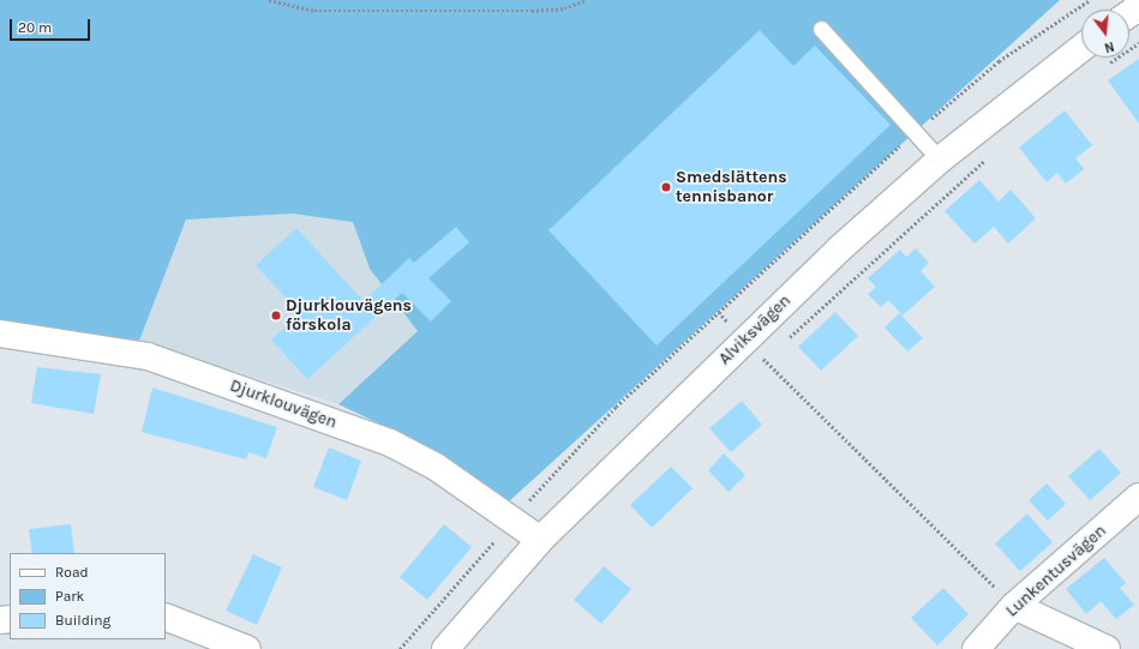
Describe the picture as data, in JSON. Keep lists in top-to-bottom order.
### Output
{
  "streets": {
    "street": ["Alviksvägen", "Djurklouvägen", "Lunkentusvägen"]
  },
  "crossings": [
    ["Alviksvägen", "Djurklouvägen"]
  ],
  "places": ["Smedslättens tennisbanor", "Djurklouvägens förskola"],
  "legend": ["Road", "Park", "Building"],
  "scale_bar": "20 m",
  "north": "bottom"
}
